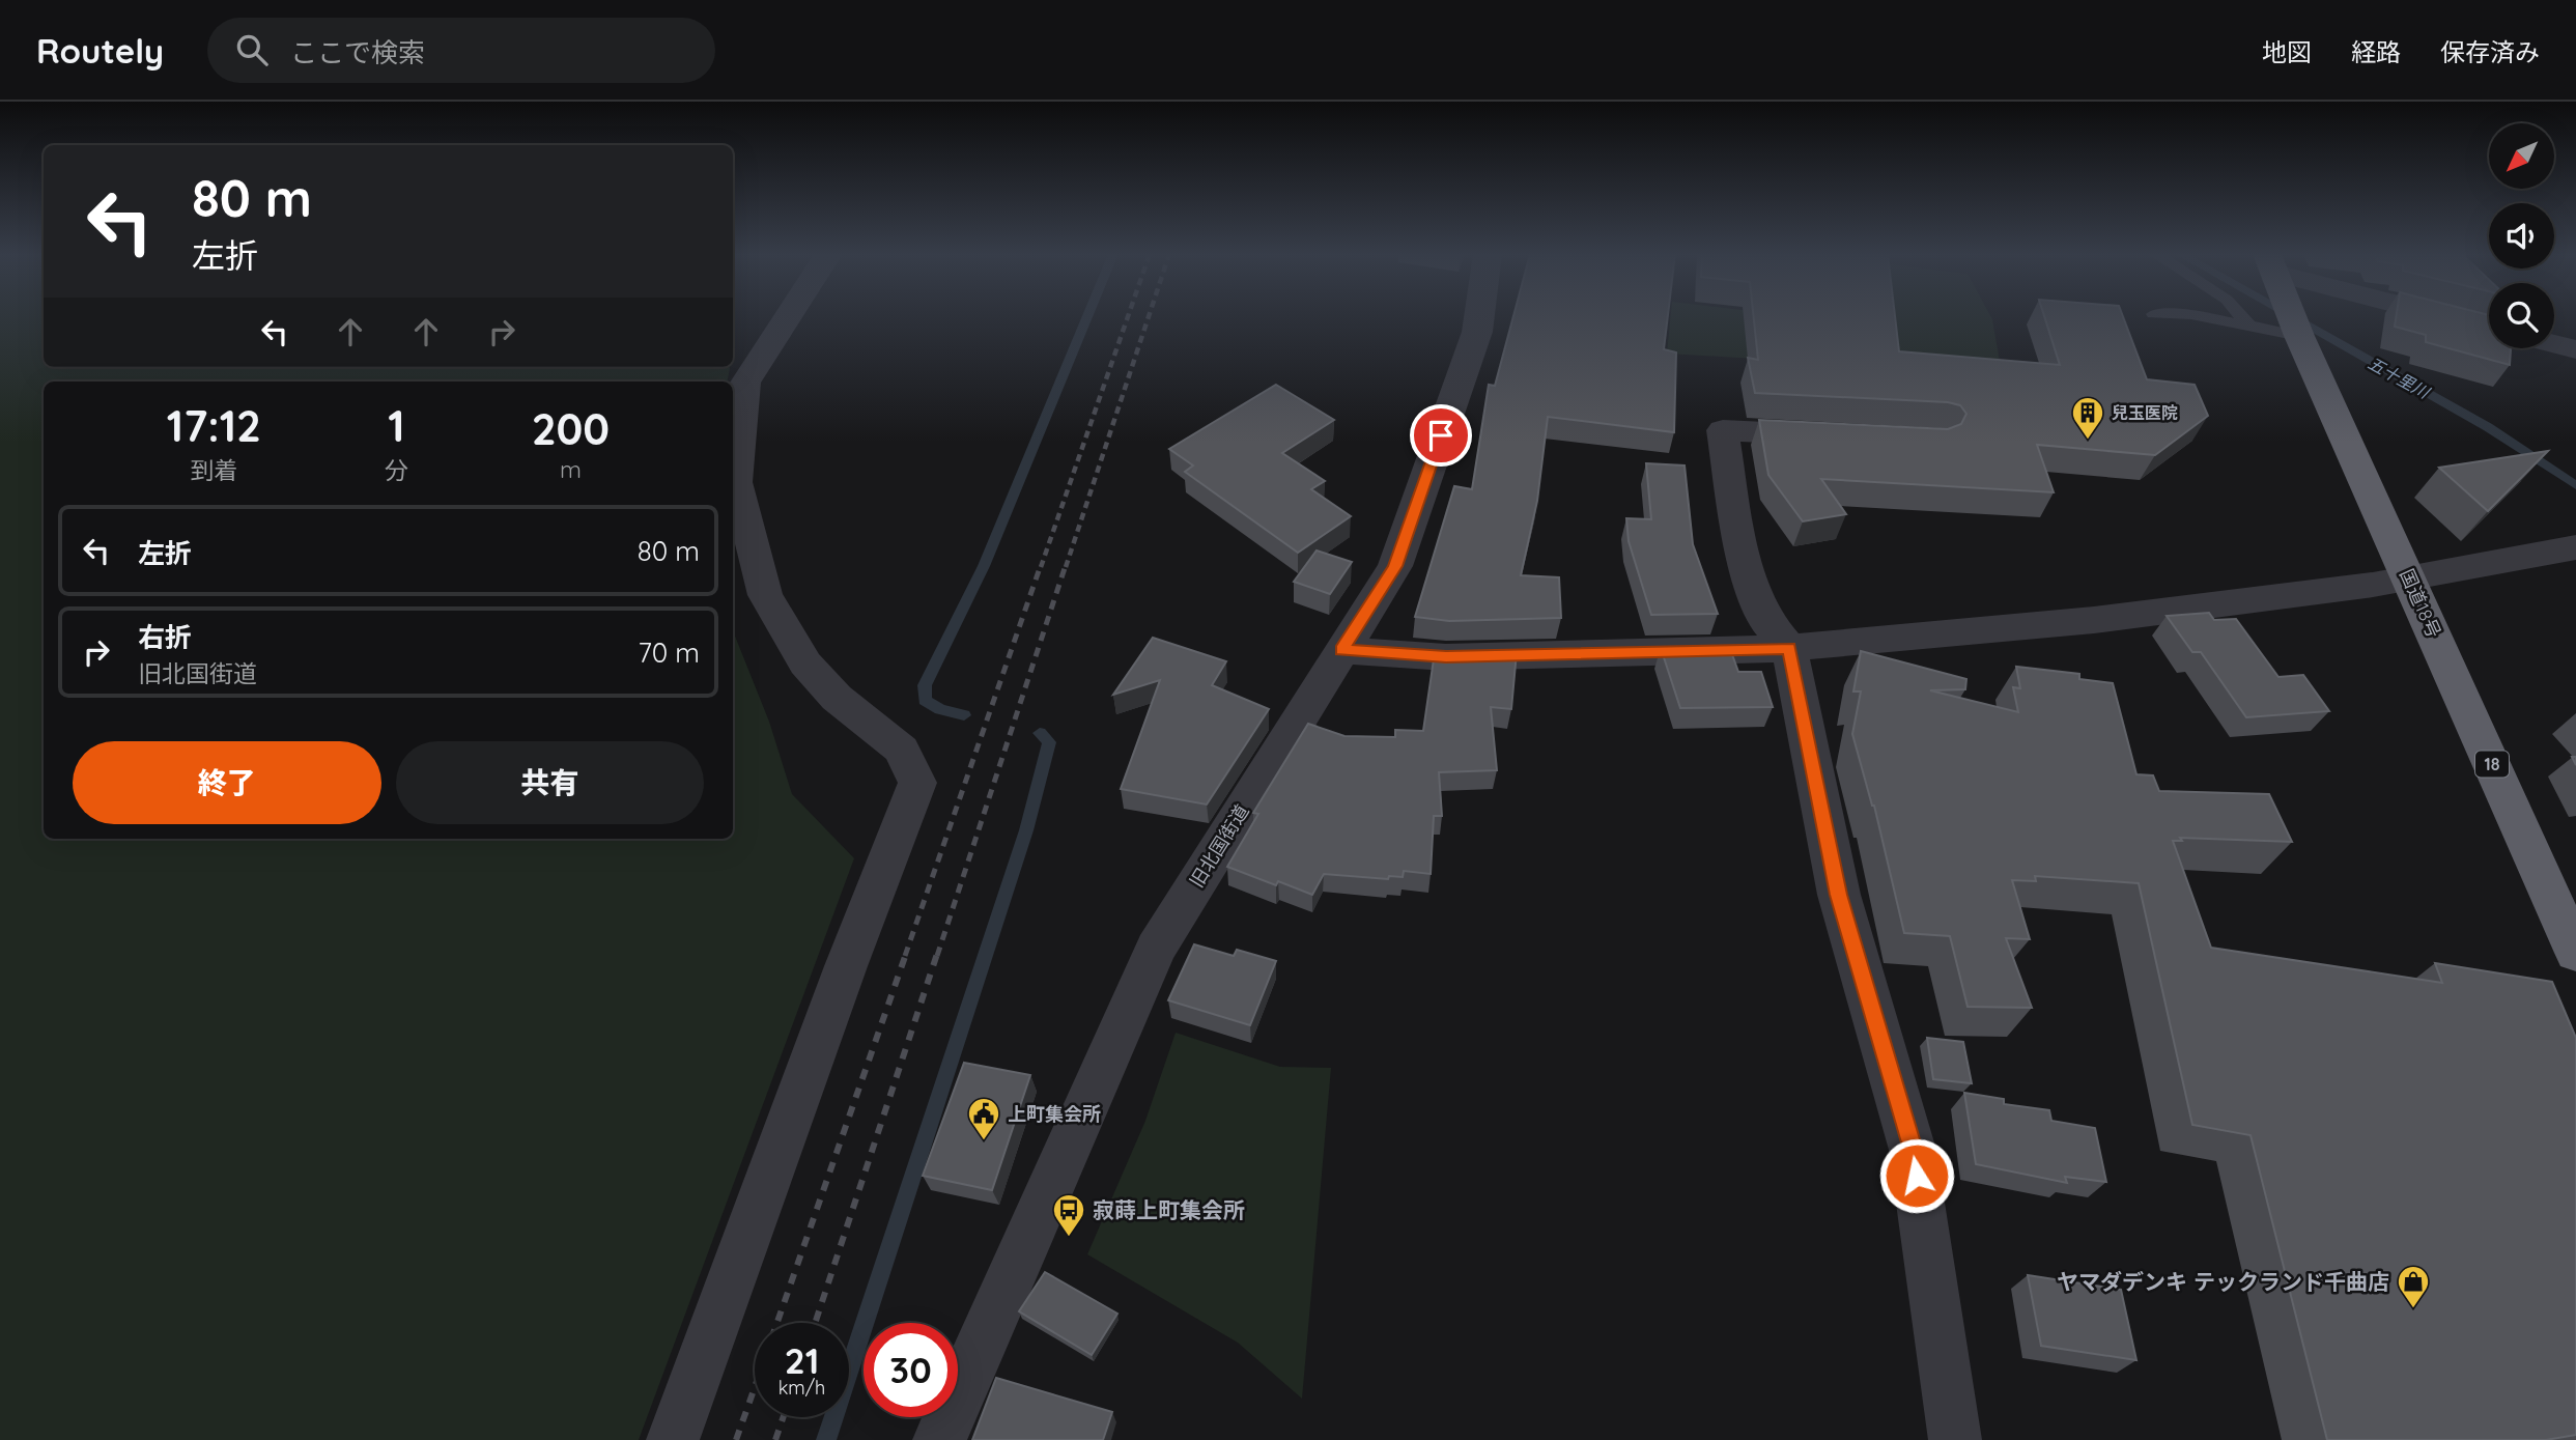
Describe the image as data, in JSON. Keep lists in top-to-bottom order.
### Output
{
  "streets": {
    "highway": ["国道18号", "18"],
    "street": ["旧北国街道"]
  },
  "water": ["五十里川"],
  "places": {
    "building": ["兒玉医院"],
    "public building": ["上町集会所"],
    "bus stop": ["寂蒔上町集会所"],
    "shop": ["ヤマダデンキ テックランド千曲店"]
  },
  "north": "bottom left",
  "page": {
    "header": "Routely",
    "search": "ここで検索",
    "nav": ["地図", "経路", "保存済み"],
    "turn": ["80 m", "左折"],
    "eta": [
      "17:12",
      "到着",
      "1",
      "分",
      "200",
      "m"
    ],
    "list": [
      {
        "name": "左折",
        "value": "80 m"
      },
      {
        "name": "右折",
        "note": "旧北国街道",
        "value": "70 m"
      }
    ],
    "buttons": ["終了", "共有"],
    "speed": "21 km/h",
    "limit": "30"
  }
}
